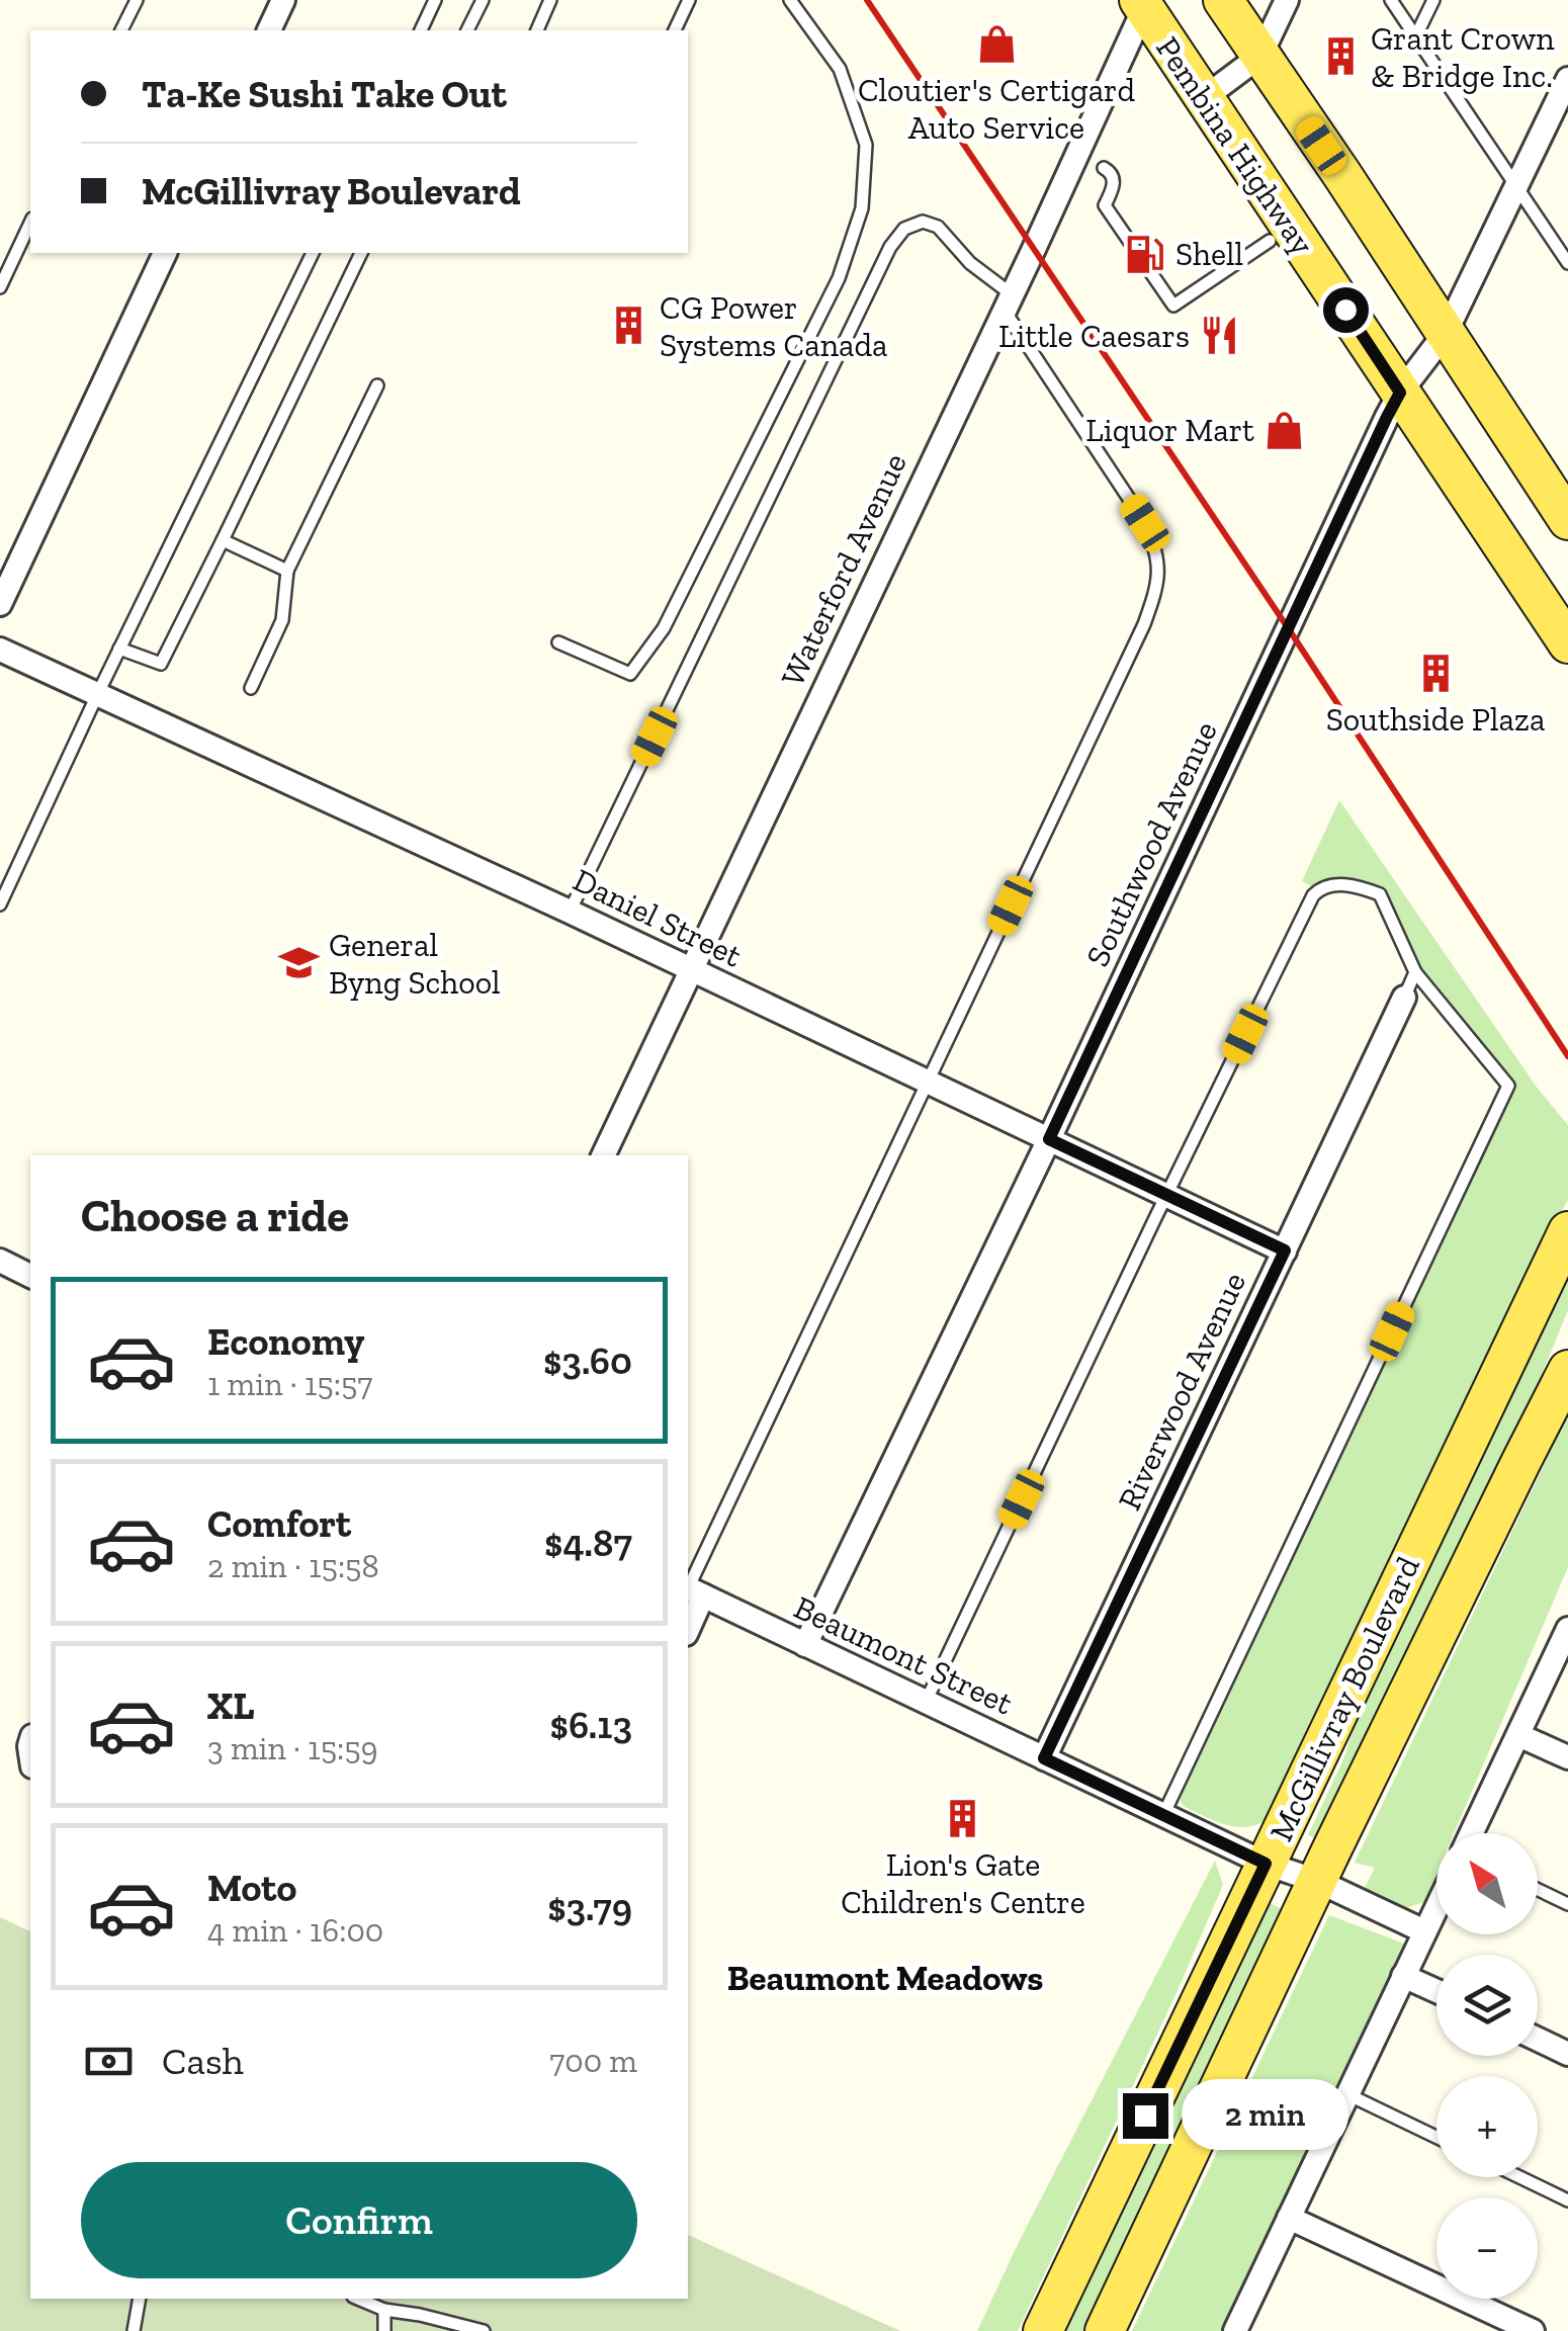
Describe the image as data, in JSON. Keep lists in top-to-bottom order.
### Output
{
  "streets": {
    "main road": ["Pembina Highway", "McGillivray Boulevard"],
    "street": [
      "Waterford Avenue",
      "Southwood Avenue",
      "Daniel Street",
      "Riverwood Avenue",
      "Beaumont Street"
    ]
  },
  "crossings": [
    ["Pembina Highway", "Waterford Avenue"],
    ["Pembina Highway", "Southwood Avenue"],
    ["Waterford Avenue", "Daniel Street"],
    ["Southwood Avenue", "Daniel Street"],
    ["Southwood Avenue", "Beaumont Street"],
    ["Daniel Street", "Riverwood Avenue"],
    ["Riverwood Avenue", "Beaumont Street"],
    ["Beaumont Street", "McGillivray Boulevard"]
  ],
  "districts": ["Beaumont Meadows"],
  "places": {
    "shop": ["Cloutier's Certigard Auto Service", "Liquor Mart"],
    "building": [
      "Grant Crown & Bridge Inc.",
      "CG Power Systems Canada",
      "Southside Plaza",
      "Lion's Gate Children's Centre"
    ],
    "fuel station": ["Shell"],
    "restaurant": ["Little Caesars"],
    "school or university": ["General Byng School"]
  },
  "north": "top left",
  "page": {
    "banner": ["Ta-Ke Sushi Take Out", "McGillivray Boulevard"],
    "heading": "Choose a ride",
    "list": [
      {
        "name": "Economy",
        "note": "1 min · 15:57",
        "value": "$3.60"
      },
      {
        "name": "Comfort",
        "note": "2 min · 15:58",
        "value": "$4.87"
      },
      {
        "name": "XL",
        "note": "3 min · 15:59",
        "value": "$6.13"
      },
      {
        "name": "Moto",
        "note": "4 min · 16:00",
        "value": "$3.79"
      }
    ],
    "map_buttons": ["+", "−"],
    "pay": ["Cash", "700 m"],
    "bubble": "2 min",
    "buttons": "Confirm"
  }
}
